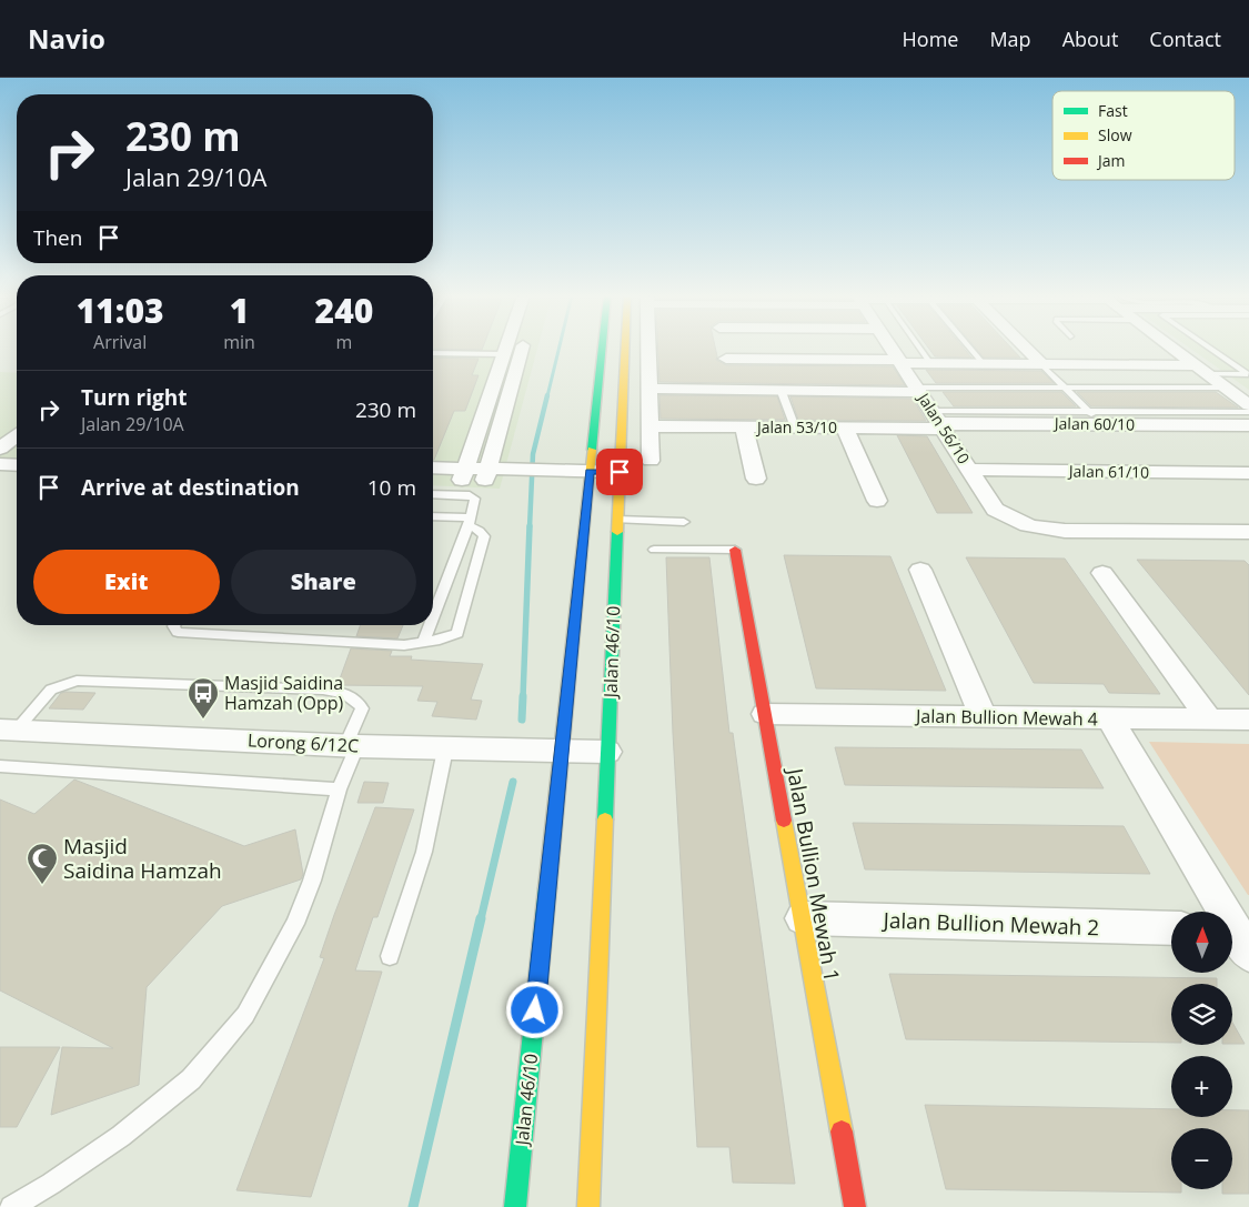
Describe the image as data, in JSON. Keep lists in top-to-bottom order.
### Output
{
  "streets": {
    "main road": ["Jalan 46/10", "Jalan Bullion Mewah 1"],
    "street": [
      "Jalan 60/10",
      "Jalan 53/10",
      "Jalan 56/10",
      "Jalan 61/10",
      "Jalan Bullion Mewah 4",
      "Lorong 6/12C",
      "Jalan Bullion Mewah 2"
    ]
  },
  "crossings": [
    ["Jalan 60/10", "Jalan 53/10"],
    ["Jalan 60/10", "Jalan 56/10"],
    ["Jalan 53/10", "Jalan 56/10"],
    ["Jalan 56/10", "Jalan 61/10"],
    ["Jalan 46/10", "Lorong 6/12C"],
    ["Jalan Bullion Mewah 4", "Jalan Bullion Mewah 1"],
    ["Jalan Bullion Mewah 1", "Jalan Bullion Mewah 2"]
  ],
  "places": {
    "bus stop": ["Masjid Saidina Hamzah (Opp)"],
    "mosque": ["Masjid Saidina Hamzah"]
  },
  "legend": ["Fast", "Slow", "Jam"],
  "north": "top",
  "page": {
    "header": "Navio",
    "nav": [
      "Home",
      "Map",
      "About",
      "Contact"
    ],
    "turn": ["230 m", "Jalan 29/10A"],
    "then": "Then",
    "eta": [
      "11:03",
      "Arrival",
      "1",
      "min",
      "240",
      "m"
    ],
    "list": [
      {
        "name": "Turn right",
        "note": "Jalan 29/10A",
        "value": "230 m"
      },
      {
        "name": "Arrive at destination",
        "value": "10 m"
      }
    ],
    "buttons": ["Exit", "Share"],
    "map_buttons": ["+", "−"]
  }
}
